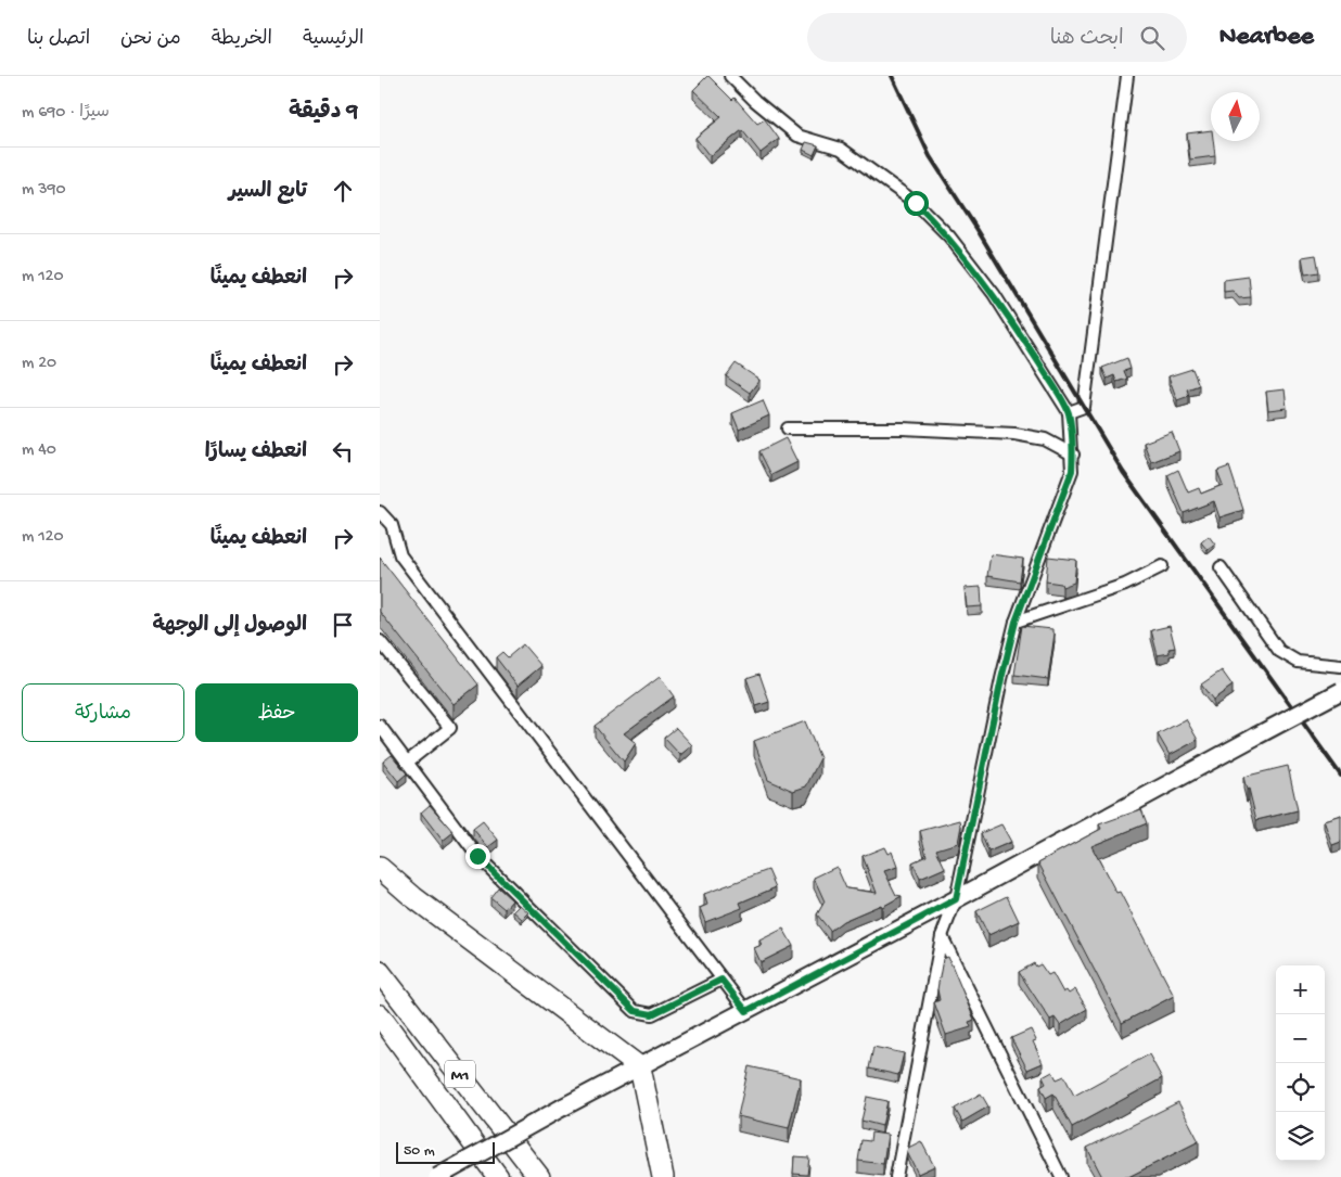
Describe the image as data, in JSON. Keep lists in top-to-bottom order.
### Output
{
  "streets": {
    "highway": ["M1"]
  },
  "scale_bar": "50 m",
  "north": "top",
  "page": {
    "header": "Nearbee",
    "search": "ابحث هنا",
    "nav": [
      "الرئيسية",
      "الخريطة",
      "من نحن",
      "اتصل بنا"
    ],
    "heading": ["9 دقيقة", "سيرًا · 690 m"],
    "list": [
      ["تابع السير", "390 m"],
      ["انعطف يمينًا", "120 m"],
      ["انعطف يمينًا", "20 m"],
      ["انعطف يسارًا", "40 m"],
      ["انعطف يمينًا", "120 m"],
      "الوصول إلى الوجهة"
    ],
    "buttons": ["حفظ", "مشاركة"],
    "map_buttons": ["+", "−"],
    "scale": "50 m"
  }
}
